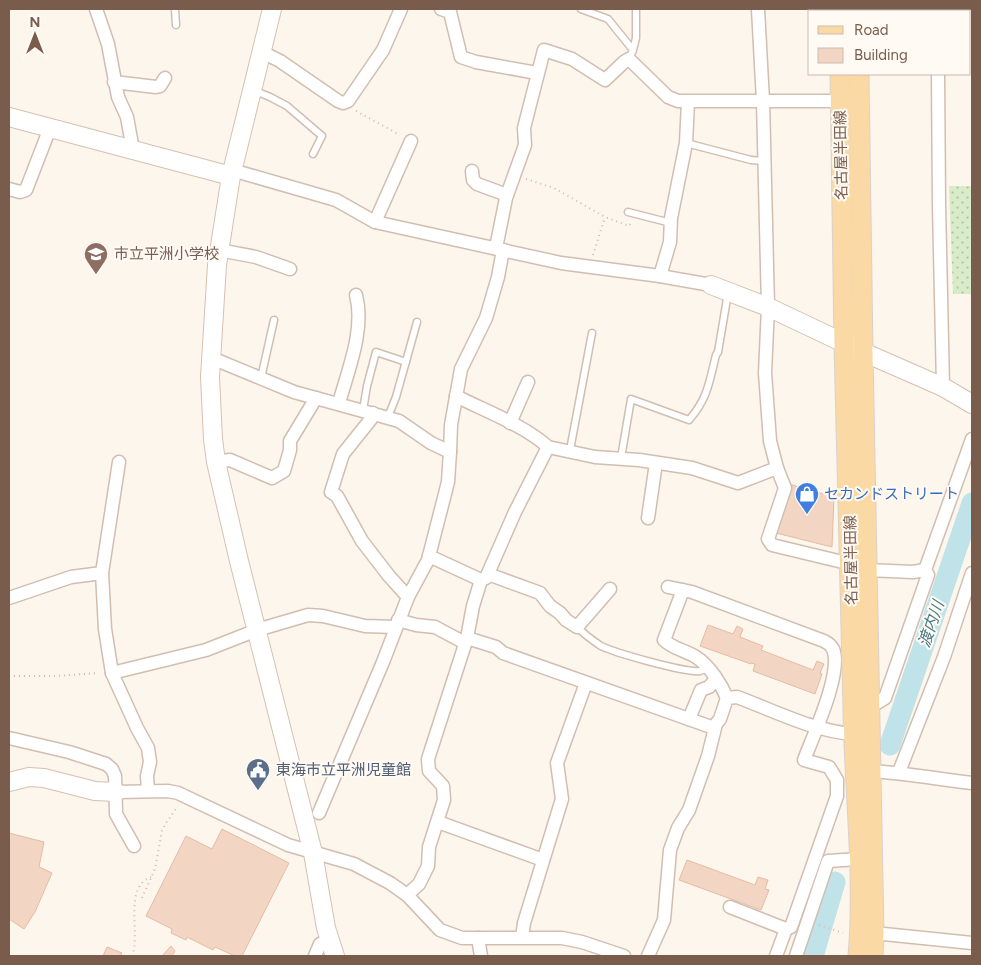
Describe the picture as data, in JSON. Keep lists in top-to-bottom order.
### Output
{
  "streets": {
    "main road": ["名古屋半田線"]
  },
  "water": ["渡内川"],
  "places": {
    "school or university": ["市立平洲小学校"],
    "shop": ["セカンドストリート"],
    "public building": ["東海市立平洲児童館"]
  },
  "legend": ["Road", "Building"],
  "north": "top"
}
